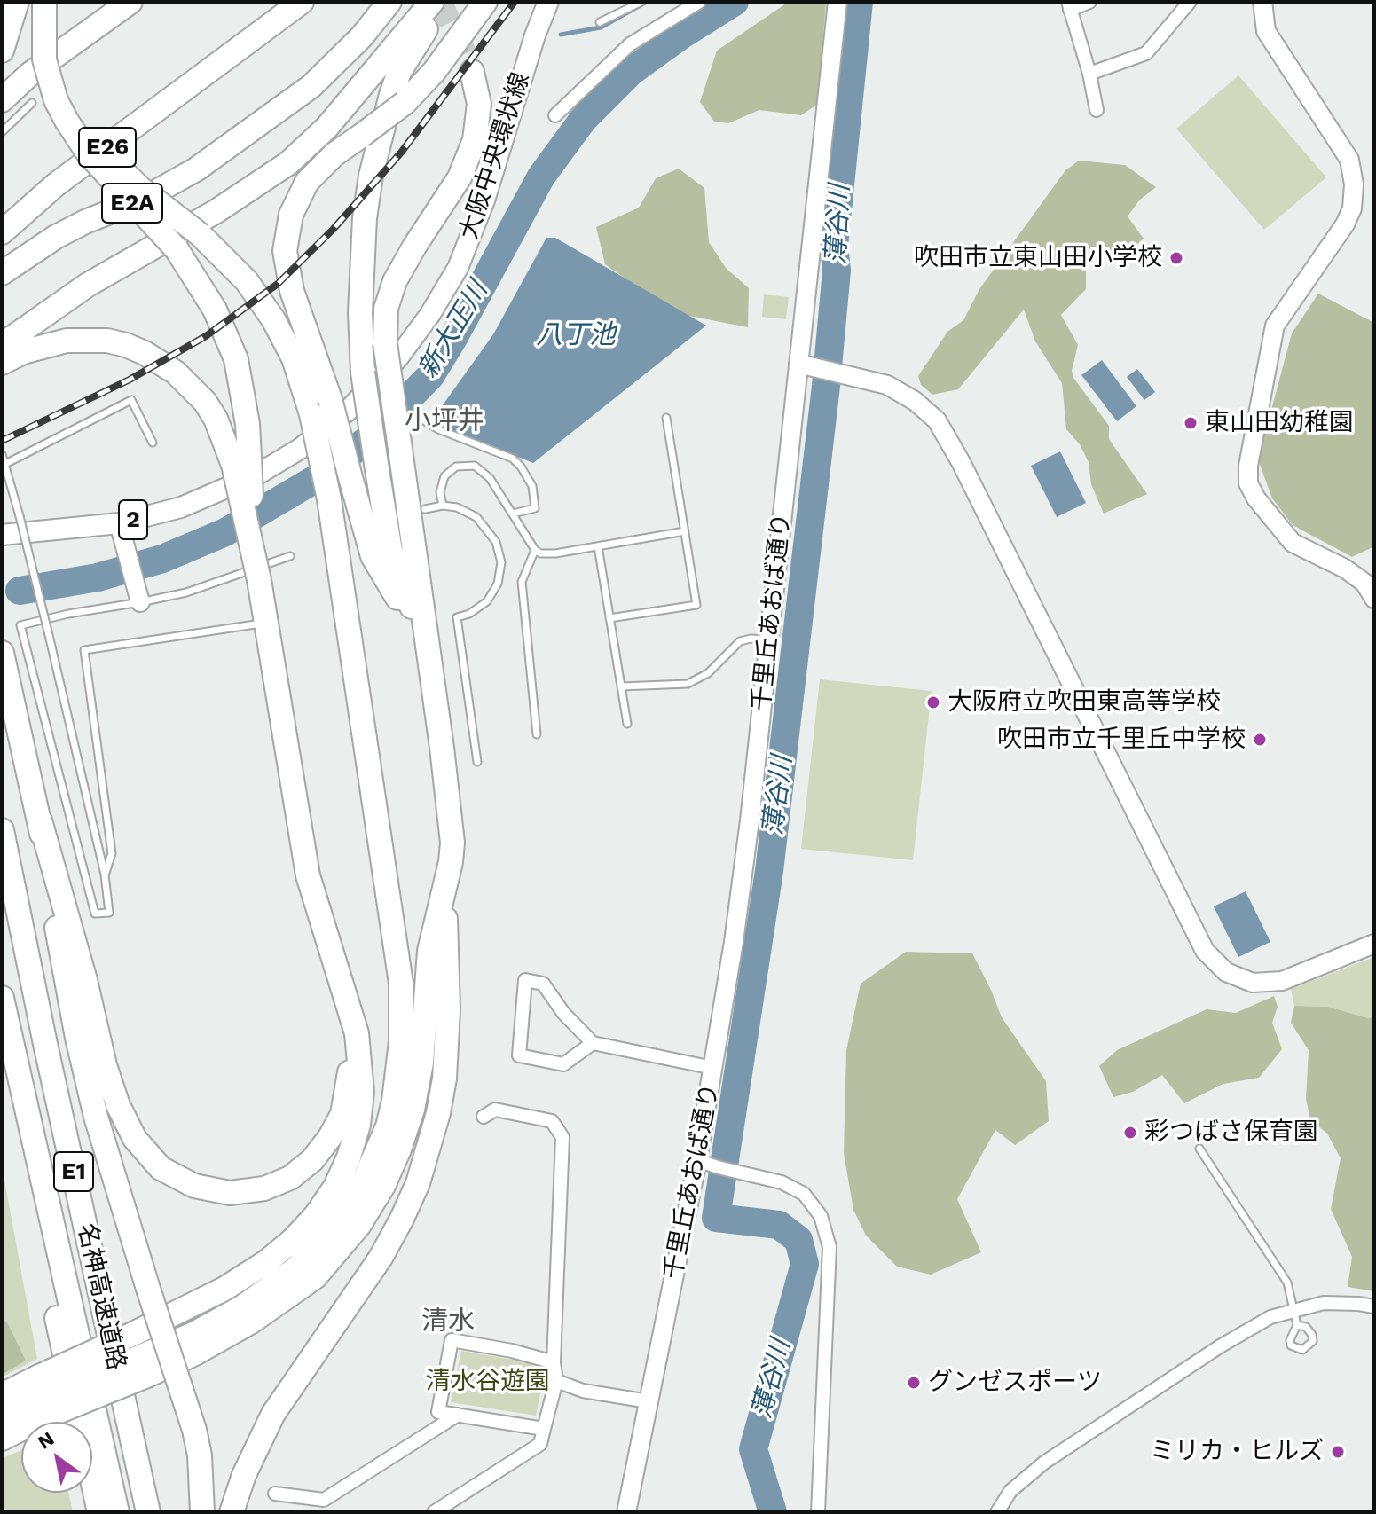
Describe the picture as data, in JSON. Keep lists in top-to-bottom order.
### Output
{
  "streets": {
    "highway": [
      "E26",
      "E2A",
      "E1",
      "名神高速道路"
    ],
    "main road": ["大阪中央環状線", "2"],
    "street": ["千里丘あおば通り"]
  },
  "districts": ["小坪井", "清水"],
  "water": ["薄谷川", "新大正川", "八丁池"],
  "parks": ["清水谷遊園"],
  "places": [
    "吹田市立東山田小学校",
    "東山田幼稚園",
    "大阪府立吹田東高等学校",
    "吹田市立千里丘中学校",
    "彩つばさ保育園",
    "グンゼスポーツ",
    "ミリカ・ヒルズ"
  ],
  "north": "top left"
}
